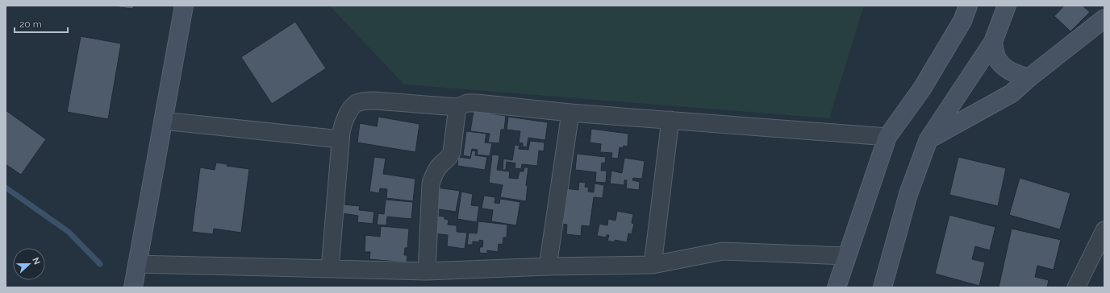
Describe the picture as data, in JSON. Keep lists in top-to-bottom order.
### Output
{
  "scale_bar": "20 m",
  "north": "right"
}
